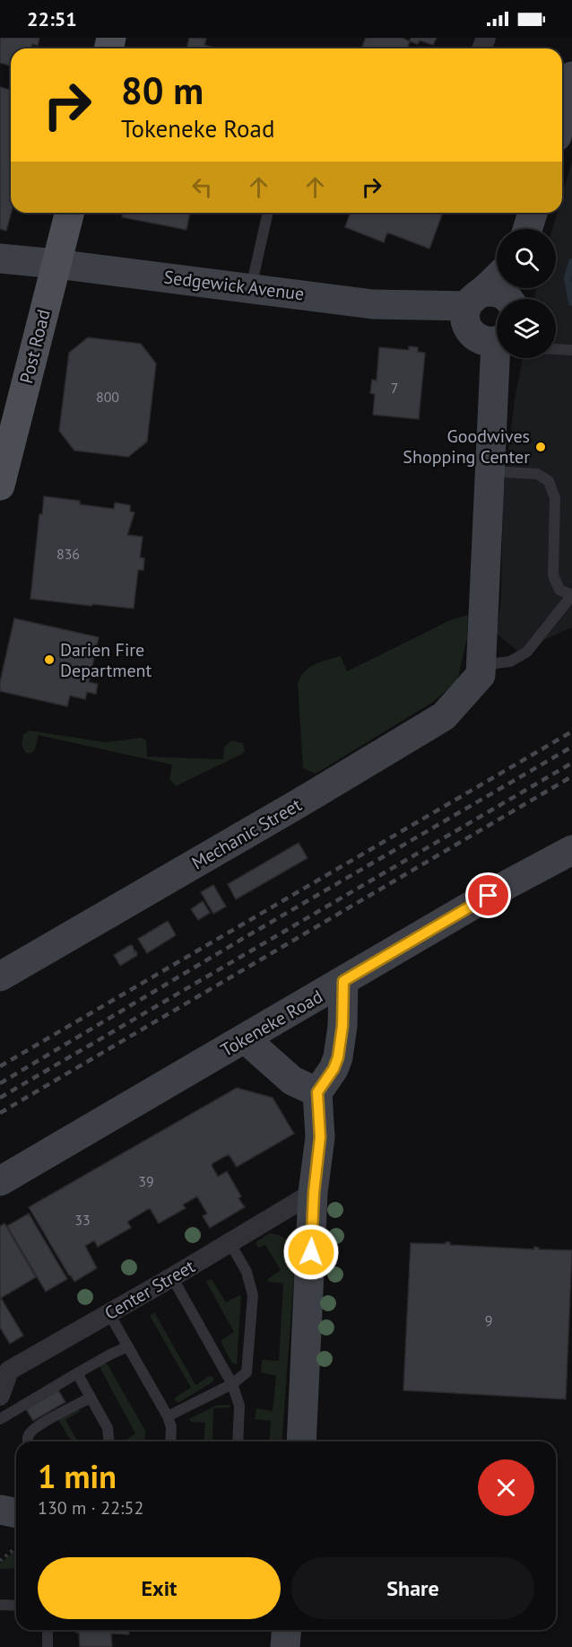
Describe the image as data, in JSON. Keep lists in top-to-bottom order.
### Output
{
  "streets": {
    "main road": ["Post Road"],
    "street": [
      "Sedgewick Avenue",
      "Mechanic Street",
      "Tokeneke Road",
      "Center Street"
    ]
  },
  "crossings": [
    ["Sedgewick Avenue", "Post Road"]
  ],
  "places": ["Goodwives Shopping Center", "Darien Fire Department"],
  "house_numbers": [
    "7",
    "800",
    "836",
    "39",
    "33",
    "9"
  ],
  "page": {
    "status": "22:51",
    "turn": ["80 m", "Tokeneke Road"],
    "heading": ["1 min", "130 m · 22:52"],
    "buttons": ["Exit", "Share"]
  }
}
